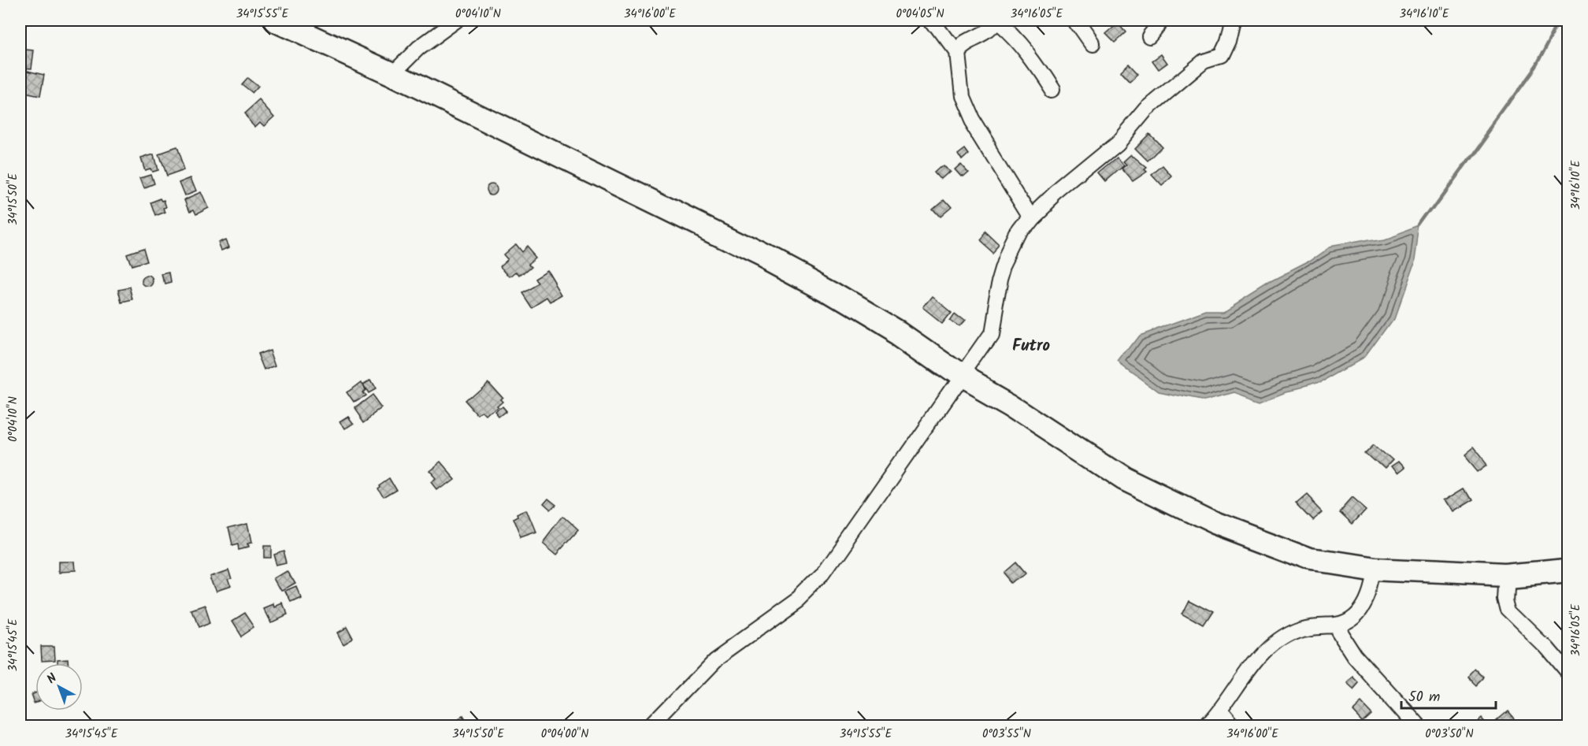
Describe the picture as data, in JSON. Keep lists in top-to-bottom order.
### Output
{
  "districts": ["Futro"],
  "scale_bar": "50 m",
  "north": "top left",
  "coordinates": [
    "34°15'55\"E",
    "0°04'10\"N",
    "34°16'00\"E",
    "0°04'05\"N",
    "34°16'05\"E",
    "34°16'10\"E",
    "34°15'50\"E",
    "34°15'45\"E",
    "0°04'00\"N",
    "0°03'55\"N",
    "0°03'50\"N"
  ]
}
